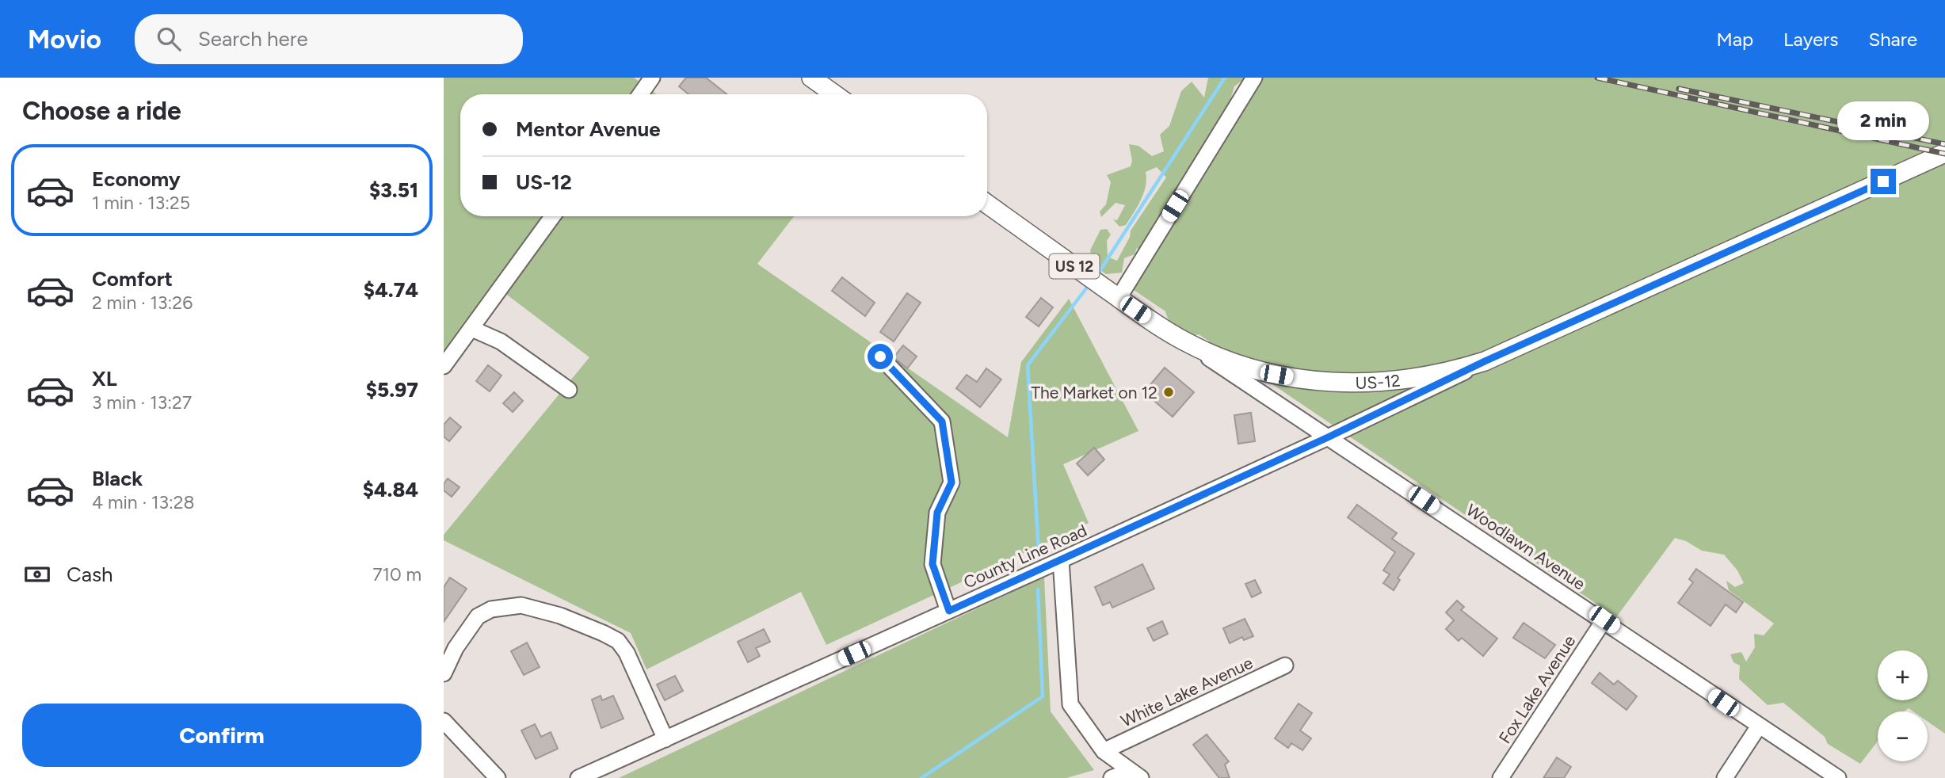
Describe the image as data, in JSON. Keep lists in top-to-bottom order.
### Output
{
  "streets": {
    "main road": ["US 12", "US-12"],
    "street": [
      "Woodlawn Avenue",
      "County Line Road",
      "Fox Lake Avenue",
      "White Lake Avenue"
    ]
  },
  "crossings": [
    ["US 12", "US-12"],
    ["US 12", "Woodlawn Avenue"],
    ["US-12", "Woodlawn Avenue"],
    ["US-12", "County Line Road"],
    ["Woodlawn Avenue", "County Line Road"],
    ["Woodlawn Avenue", "Fox Lake Avenue"]
  ],
  "places": ["The Market on 12"],
  "page": {
    "header": "Movio",
    "search": "Search here",
    "nav": ["Map", "Layers", "Share"],
    "heading": "Choose a ride",
    "banner": ["Mentor Avenue", "US-12"],
    "bubble": "2 min",
    "list": [
      {
        "name": "Economy",
        "note": "1 min · 13:25",
        "value": "$3.51"
      },
      {
        "name": "Comfort",
        "note": "2 min · 13:26",
        "value": "$4.74"
      },
      {
        "name": "XL",
        "note": "3 min · 13:27",
        "value": "$5.97"
      },
      {
        "name": "Black",
        "note": "4 min · 13:28",
        "value": "$4.84"
      }
    ],
    "pay": ["Cash", "710 m"],
    "map_buttons": ["+", "−"],
    "buttons": "Confirm"
  }
}
